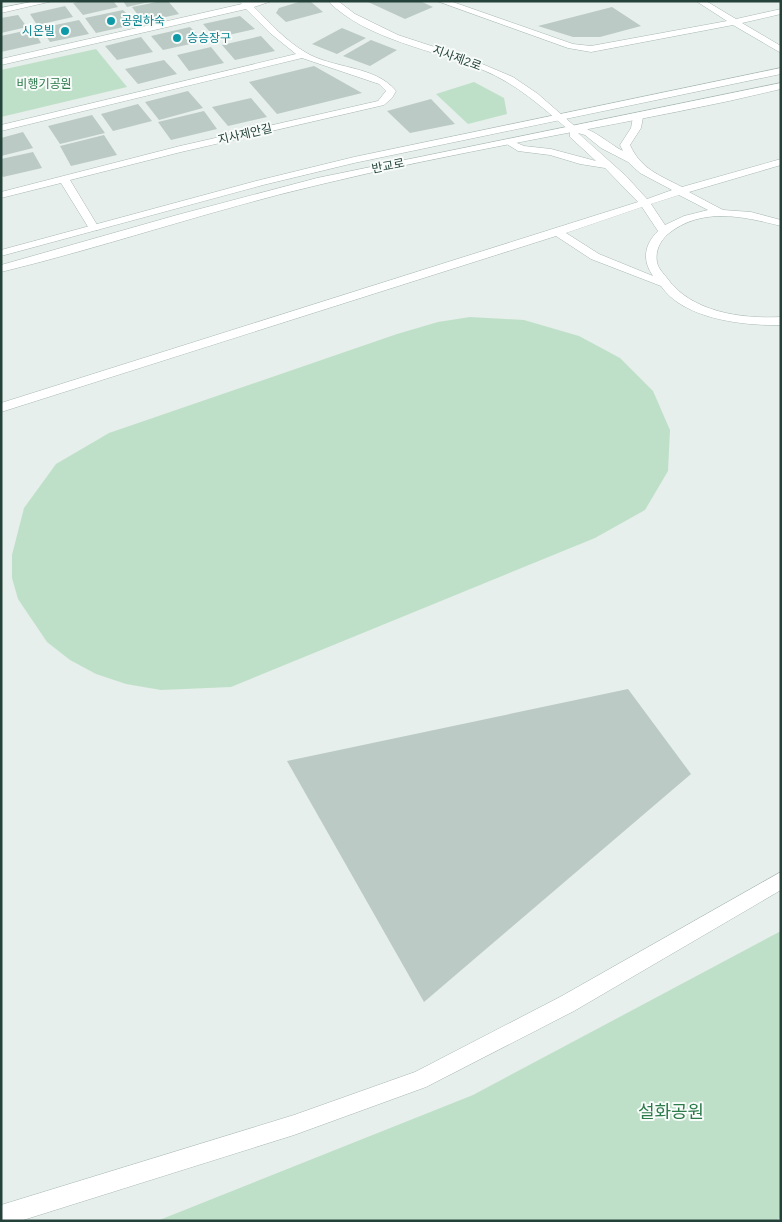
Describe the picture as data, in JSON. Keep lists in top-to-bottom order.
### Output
{
  "streets": {
    "street": ["지사제2로", "지사제안길", "반교로"]
  },
  "crossings": [
    ["지사제2로", "반교로"]
  ],
  "parks": ["비행기공원", "설화공원"],
  "places": ["공원하숙", "시온빌", "승승장구"]
}
